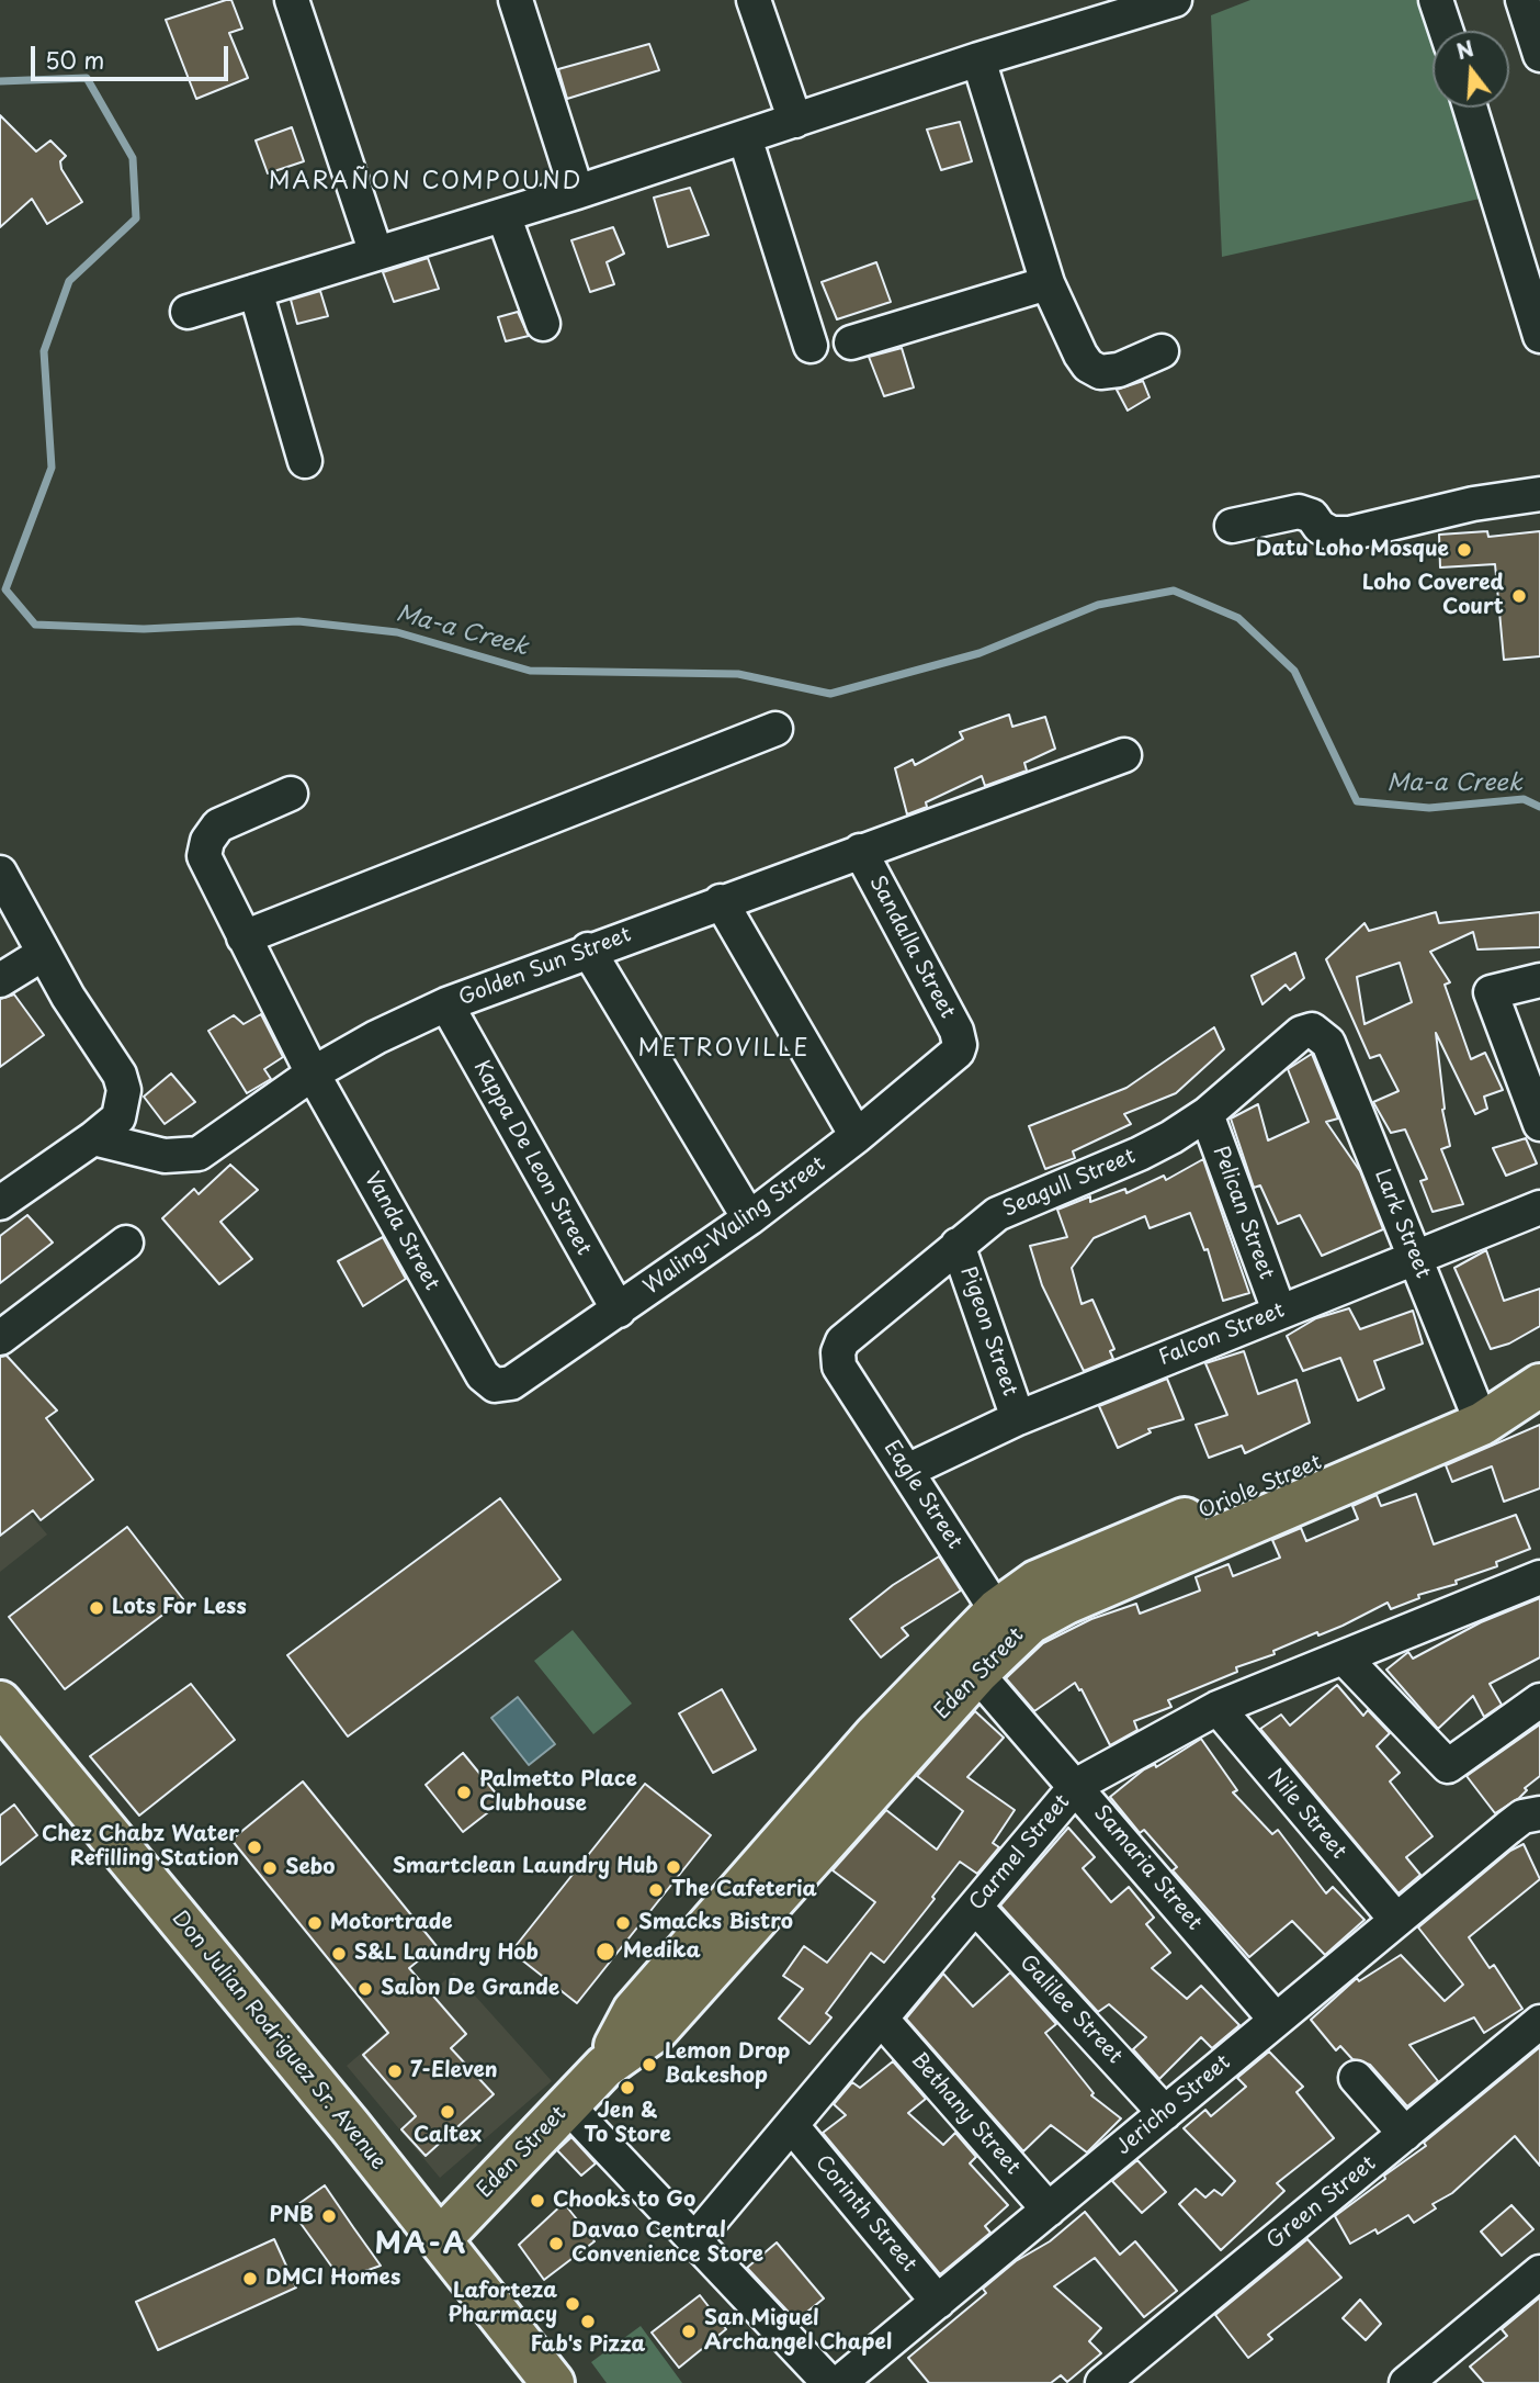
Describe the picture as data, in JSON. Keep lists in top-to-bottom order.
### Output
{
  "streets": {
    "main road": ["Eden Street", "Don Julian Rodriguez Sr. Avenue"],
    "street": [
      "Sandalla Street",
      "Golden Sun Street",
      "Kappa De Leon Street",
      "Seagull Street",
      "Pelican Street",
      "Lark Street",
      "Waling-Waling Street",
      "Vanda Street",
      "Pigeon Street",
      "Falcon Street",
      "Eagle Street",
      "Nile Street",
      "Carmel Street",
      "Samaria Street",
      "Galilee Street",
      "Jericho Street",
      "Bethany Street",
      "Green Street",
      "Corinth Street"
    ]
  },
  "crossings": [
    ["Sandalla Street", "Golden Sun Street"],
    ["Sandalla Street", "Waling-Waling Street"],
    ["Golden Sun Street", "Kappa De Leon Street"],
    ["Golden Sun Street", "Vanda Street"],
    ["Kappa De Leon Street", "Waling-Waling Street"],
    ["Seagull Street", "Pelican Street"],
    ["Seagull Street", "Lark Street"],
    ["Seagull Street", "Pigeon Street"],
    ["Seagull Street", "Eagle Street"],
    ["Pelican Street", "Falcon Street"],
    ["Lark Street", "Falcon Street"],
    ["Lark Street", "Eden Street"],
    ["Waling-Waling Street", "Vanda Street"],
    ["Pigeon Street", "Falcon Street"],
    ["Falcon Street", "Eagle Street"],
    ["Eagle Street", "Eden Street"],
    ["Eden Street", "Samaria Street"],
    ["Eden Street", "Don Julian Rodriguez Sr. Avenue"],
    ["Nile Street", "Carmel Street"],
    ["Nile Street", "Jericho Street"],
    ["Carmel Street", "Samaria Street"],
    ["Carmel Street", "Galilee Street"],
    ["Carmel Street", "Bethany Street"],
    ["Carmel Street", "Corinth Street"],
    ["Samaria Street", "Jericho Street"],
    ["Galilee Street", "Jericho Street"],
    ["Jericho Street", "Bethany Street"],
    ["Jericho Street", "Corinth Street"]
  ],
  "districts": ["MARAÑON COMPOUND", "METROVILLE", "MA-A"],
  "water": ["Ma-a Creek"],
  "places": [
    "Datu Loho Mosque",
    "Loho Covered Court",
    "Lots For Less",
    "Palmetto Place Clubhouse",
    "Chez Chabz Water Refilling Station",
    "Smartclean Laundry Hub",
    "Sebo",
    "The Cafeteria",
    "Motortrade",
    "Smacks Bistro",
    "Medika",
    "S&L Laundry Hob",
    "Salon De Grande",
    "Lemon Drop Bakeshop",
    "7-Eleven",
    "Jen & To Store",
    "Caltex",
    "Chooks to Go",
    "PNB",
    "Davao Central Convenience Store",
    "DMCI Homes",
    "Laforteza Pharmacy",
    "Fab's Pizza",
    "San Miguel Archangel Chapel"
  ],
  "scale_bar": "50 m",
  "north": "top"
}
